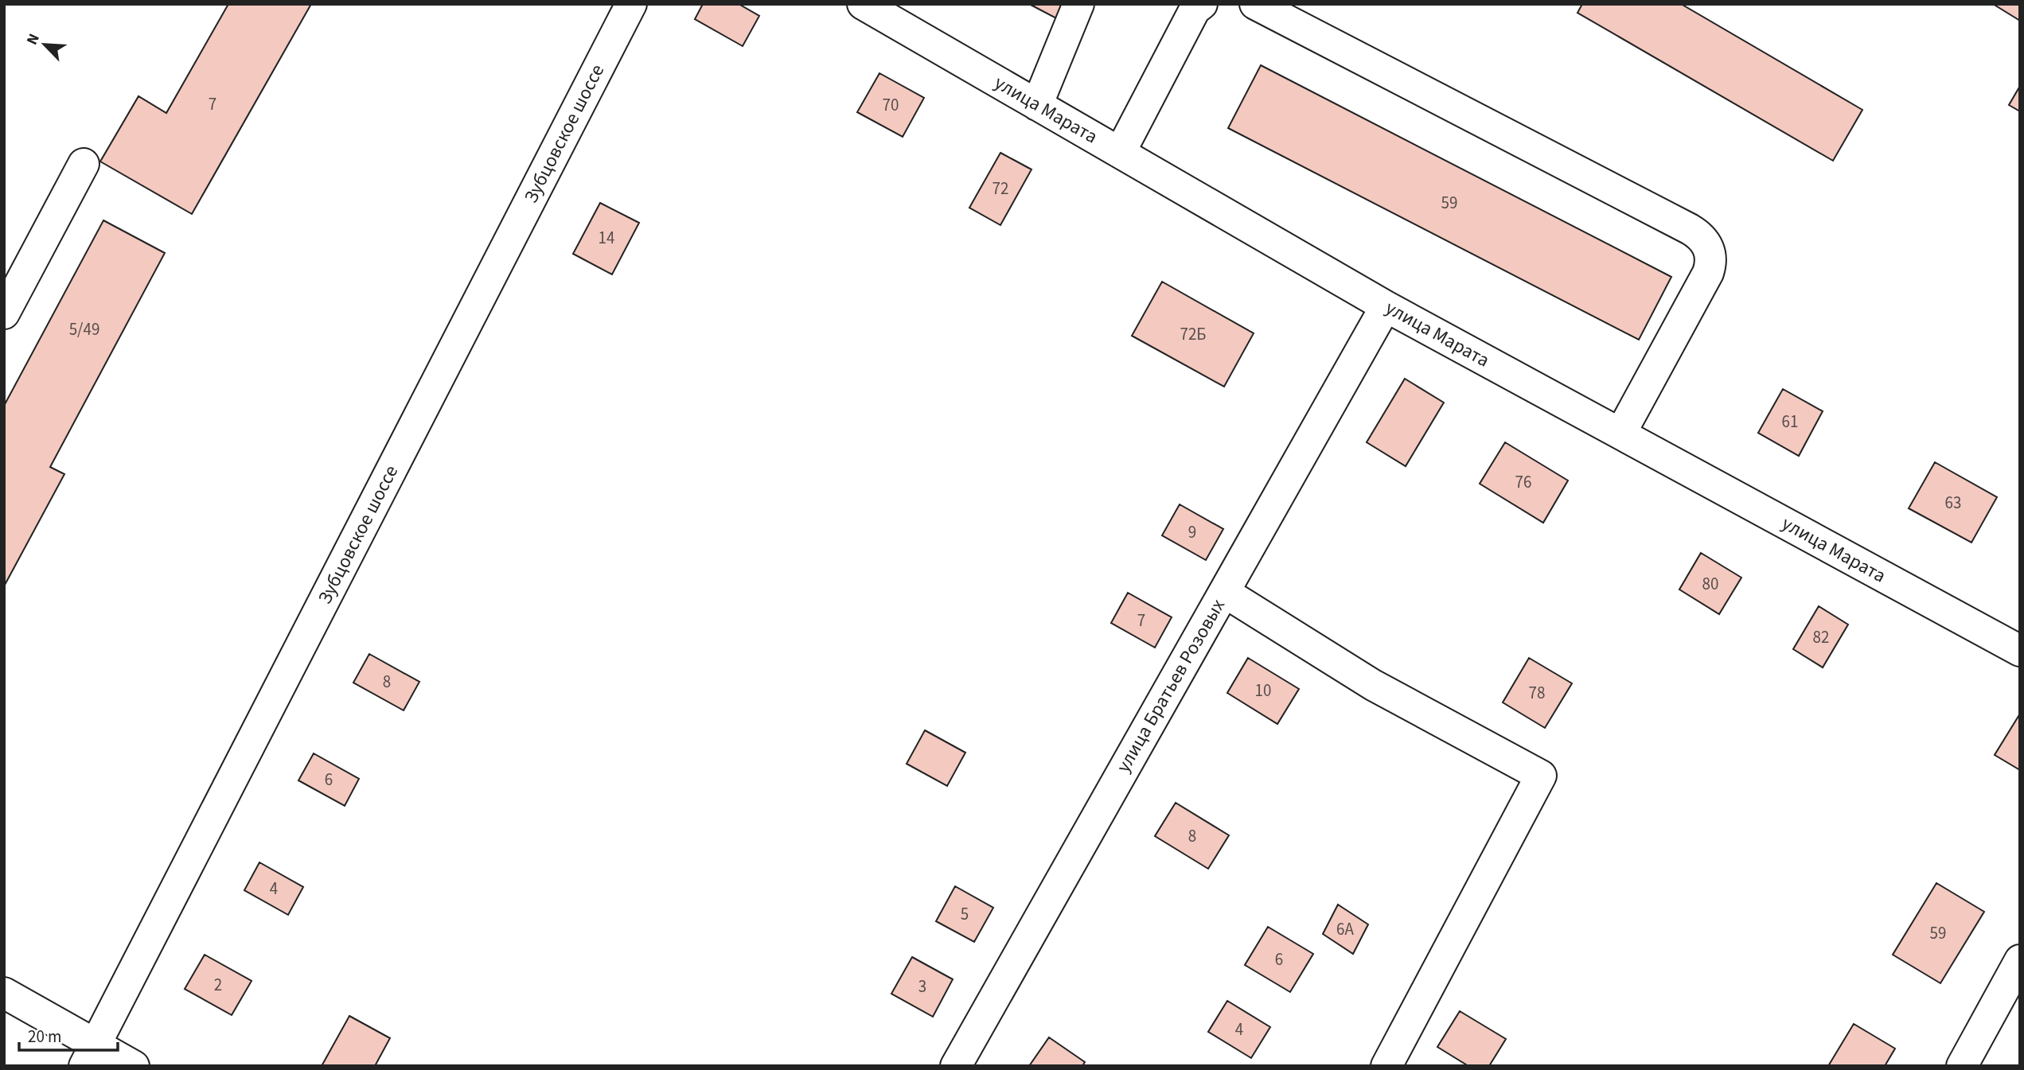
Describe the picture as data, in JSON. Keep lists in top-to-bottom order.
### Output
{
  "streets": {
    "street": ["улица Марата", "Зубцовское шоссе", "улица Братьев Розовых"]
  },
  "crossings": [
    ["улица Марата", "улица Братьев Розовых"]
  ],
  "house_numbers": [
    "7",
    "70",
    "72",
    "59",
    "14",
    "5/49",
    "72Б",
    "61",
    "76",
    "63",
    "9",
    "80",
    "7",
    "82",
    "8",
    "10",
    "78",
    "6",
    "8",
    "4",
    "5",
    "6А",
    "59",
    "6",
    "2",
    "3",
    "4"
  ],
  "scale_bar": "20 m",
  "north": "top left"
}
